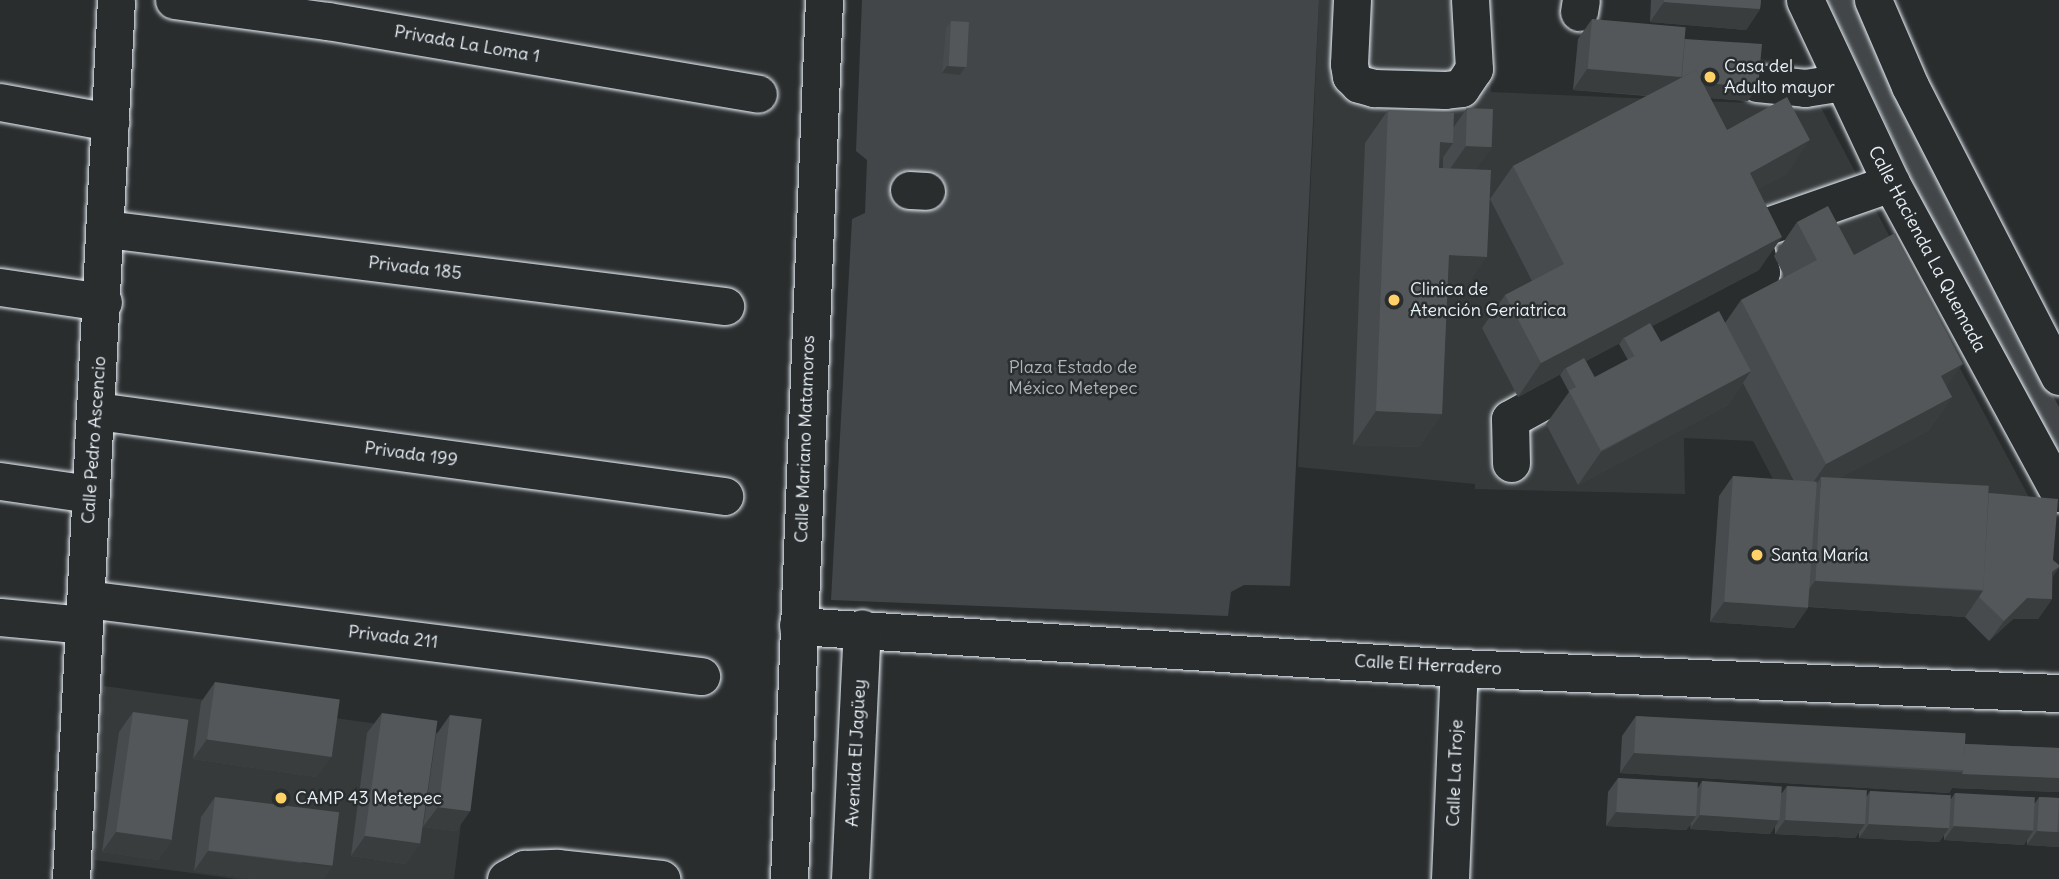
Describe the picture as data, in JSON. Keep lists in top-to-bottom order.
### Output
{
  "streets": {
    "street": [
      "Privada La Loma 1",
      "Calle Hacienda La Quemada",
      "Privada 185",
      "Calle Mariano Matamoros",
      "Calle Pedro Ascencio",
      "Privada 199",
      "Privada 211",
      "Calle El Herradero",
      "Avenida El Jagüey",
      "Calle La Troje"
    ]
  },
  "crossings": [
    ["Privada 185", "Calle Pedro Ascencio"],
    ["Calle Mariano Matamoros", "Calle El Herradero"],
    ["Calle Pedro Ascencio", "Privada 199"],
    ["Calle Pedro Ascencio", "Privada 211"],
    ["Calle El Herradero", "Avenida El Jagüey"],
    ["Calle El Herradero", "Calle La Troje"]
  ],
  "parks": ["Plaza Estado de México Metepec"],
  "places": [
    "Casa del Adulto mayor",
    "Clinica de Atención Geriatrica",
    "Santa María",
    "CAMP 43 Metepec"
  ]
}
